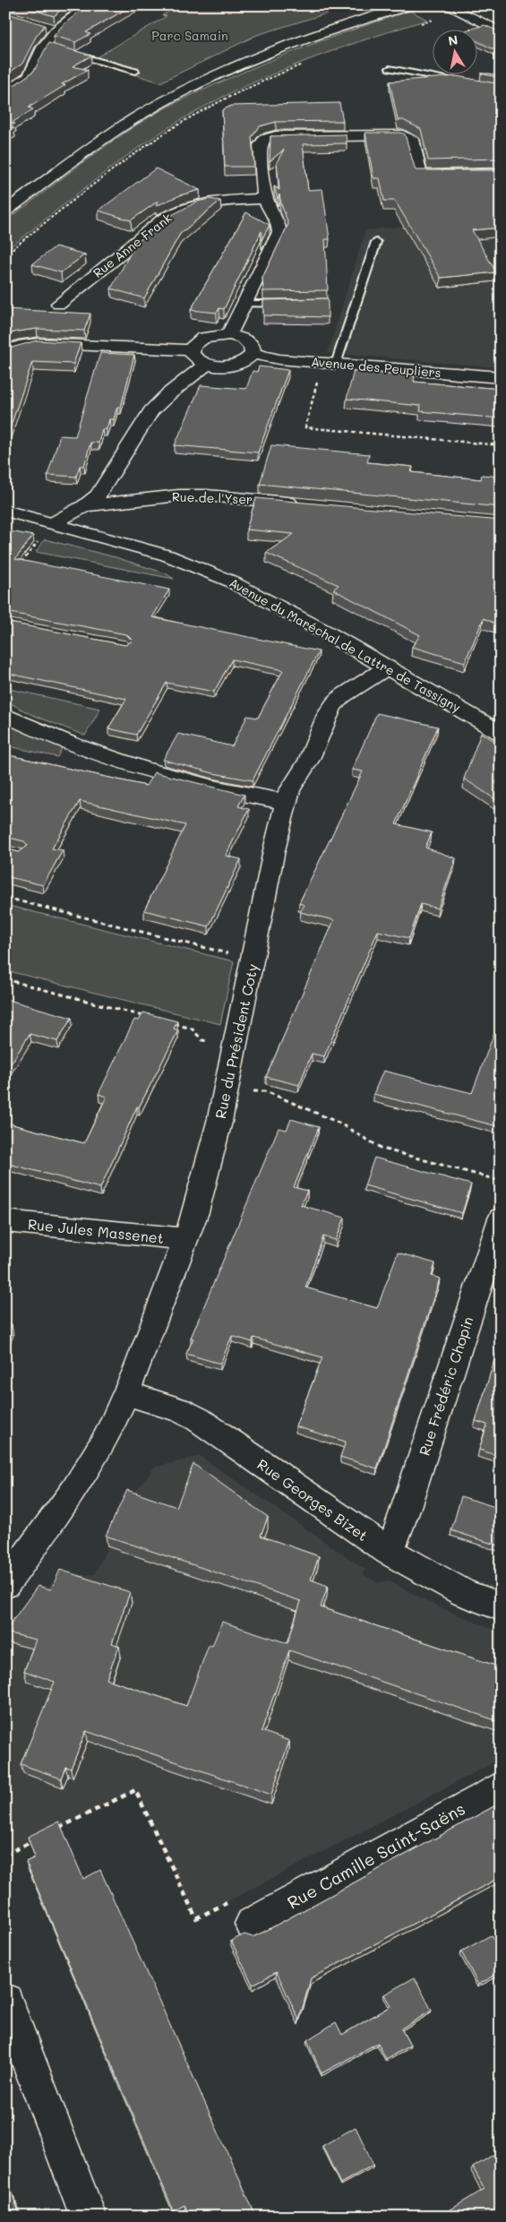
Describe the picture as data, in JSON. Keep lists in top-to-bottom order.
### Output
{
  "streets": {
    "street": [
      "Rue Anne Frank",
      "Avenue des Peupliers",
      "Rue de l'Yser",
      "Avenue du Maréchal de Lattre de Tassigny",
      "Rue du Président Coty",
      "Rue Jules Massenet",
      "Rue Frédéric Chopin",
      "Rue Georges Bizet",
      "Rue Camille Saint-Saëns"
    ]
  },
  "crossings": [
    ["Avenue du Maréchal de Lattre de Tassigny", "Rue du Président Coty"],
    ["Rue du Président Coty", "Rue Jules Massenet"],
    ["Rue du Président Coty", "Rue Georges Bizet"],
    ["Rue Frédéric Chopin", "Rue Georges Bizet"]
  ],
  "parks": ["Parc Samain"],
  "north": "top"
}
